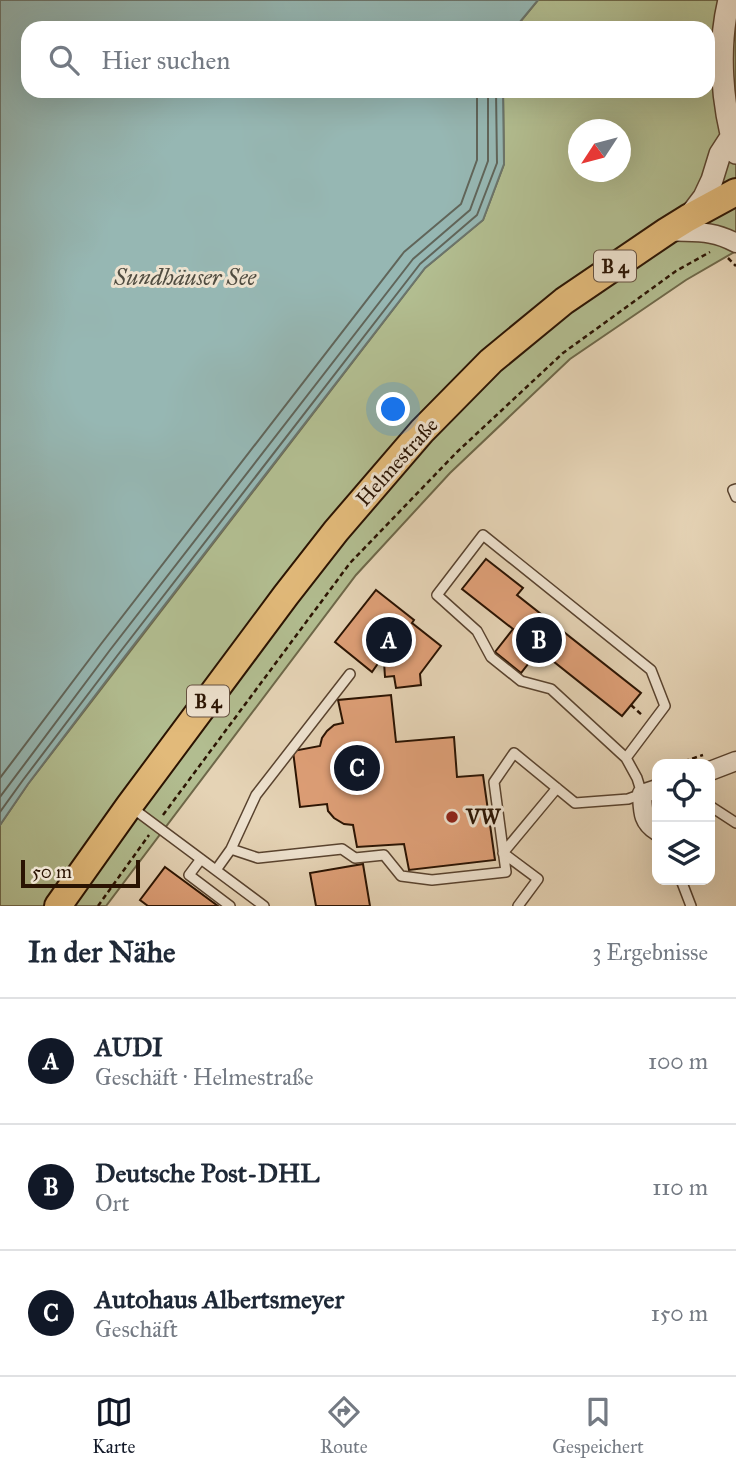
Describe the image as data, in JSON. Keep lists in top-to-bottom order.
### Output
{
  "streets": {
    "main road": ["B 4", "Helmestraße"]
  },
  "water": ["Sundhäuser See"],
  "places": ["VW"],
  "scale_bar": "50 m",
  "north": "bottom left",
  "page": {
    "search": "Hier suchen",
    "pins": ["A", "B", "C"],
    "scale": "50 m",
    "heading": ["In der Nähe", "3 Ergebnisse"],
    "list": [
      {
        "mark": "A",
        "name": "AUDI",
        "note": "Geschäft · Helmestraße",
        "value": "100 m"
      },
      {
        "mark": "B",
        "name": "Deutsche Post-DHL",
        "note": "Ort",
        "value": "110 m"
      },
      {
        "mark": "C",
        "name": "Autohaus Albertsmeyer",
        "note": "Geschäft",
        "value": "150 m"
      }
    ],
    "nav": ["Karte", "Route", "Gespeichert"]
  }
}
